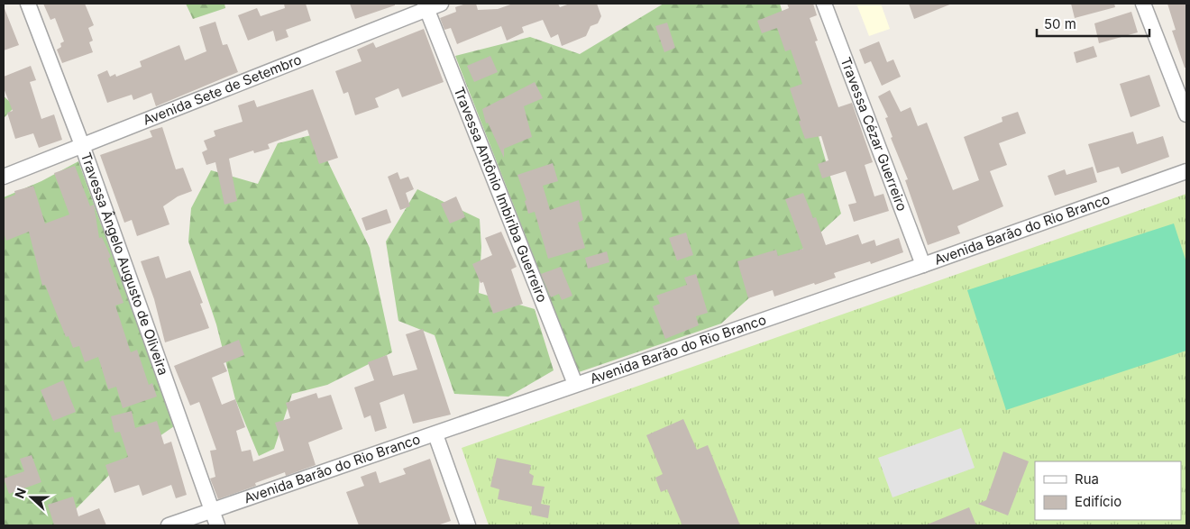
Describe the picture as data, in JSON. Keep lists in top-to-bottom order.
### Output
{
  "streets": {
    "street": [
      "Avenida Sete de Setembro",
      "Travessa Cézar Guerreiro",
      "Travessa Antônio Imbiriba Guerreiro",
      "Avenida Barão do Rio Branco",
      "Travessa Ângelo Augusto de Oliveira"
    ]
  },
  "crossings": [
    ["Avenida Sete de Setembro", "Travessa Antônio Imbiriba Guerreiro"],
    ["Avenida Sete de Setembro", "Travessa Ângelo Augusto de Oliveira"],
    ["Travessa Cézar Guerreiro", "Avenida Barão do Rio Branco"],
    ["Travessa Antônio Imbiriba Guerreiro", "Avenida Barão do Rio Branco"],
    ["Avenida Barão do Rio Branco", "Travessa Ângelo Augusto de Oliveira"]
  ],
  "legend": ["Rua", "Edifício"],
  "scale_bar": "50 m",
  "north": "left"
}
